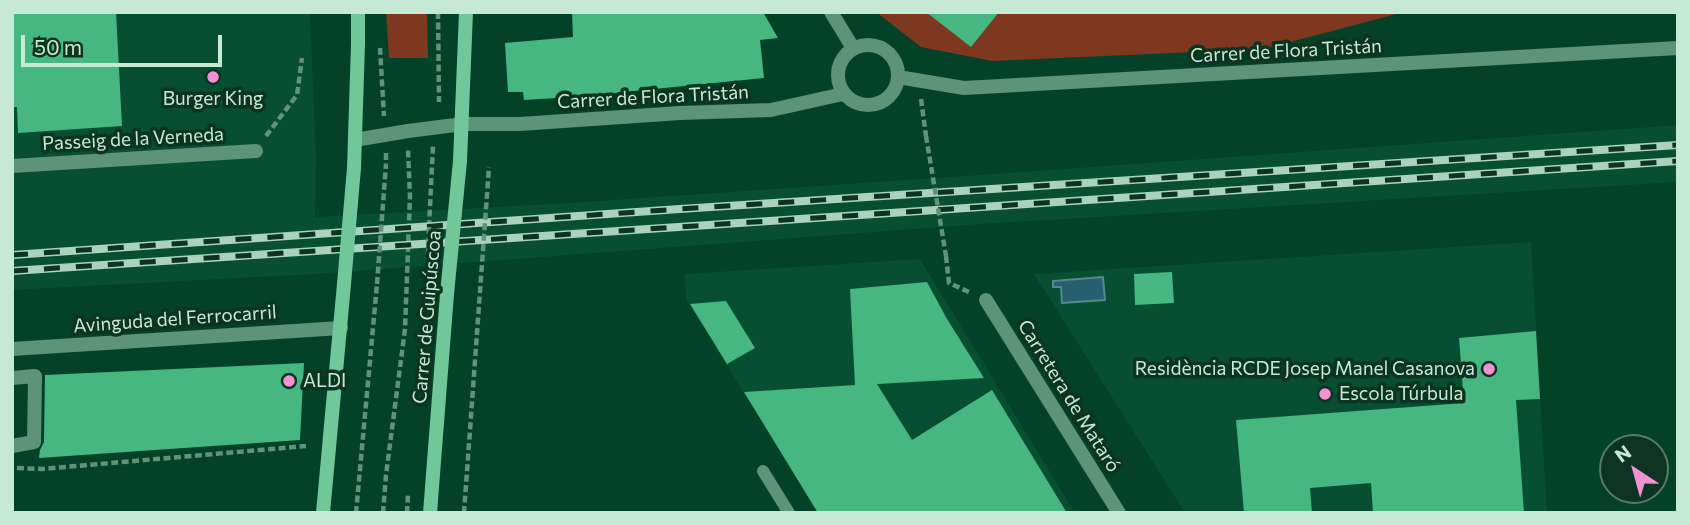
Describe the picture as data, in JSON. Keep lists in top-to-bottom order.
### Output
{
  "streets": {
    "main road": ["Carrer de Guipúscoa"],
    "street": [
      "Carrer de Flora Tristán",
      "Passeig de la Verneda",
      "Avinguda del Ferrocarril",
      "Carretera de Mataró"
    ]
  },
  "crossings": [
    ["Carrer de Flora Tristán", "Carrer de Guipúscoa"]
  ],
  "places": [
    "Burger King",
    "Residència RCDE Josep Manel Casanova",
    "ALDI",
    "Escola Túrbula"
  ],
  "scale_bar": "50 m",
  "north": "top left"
}
